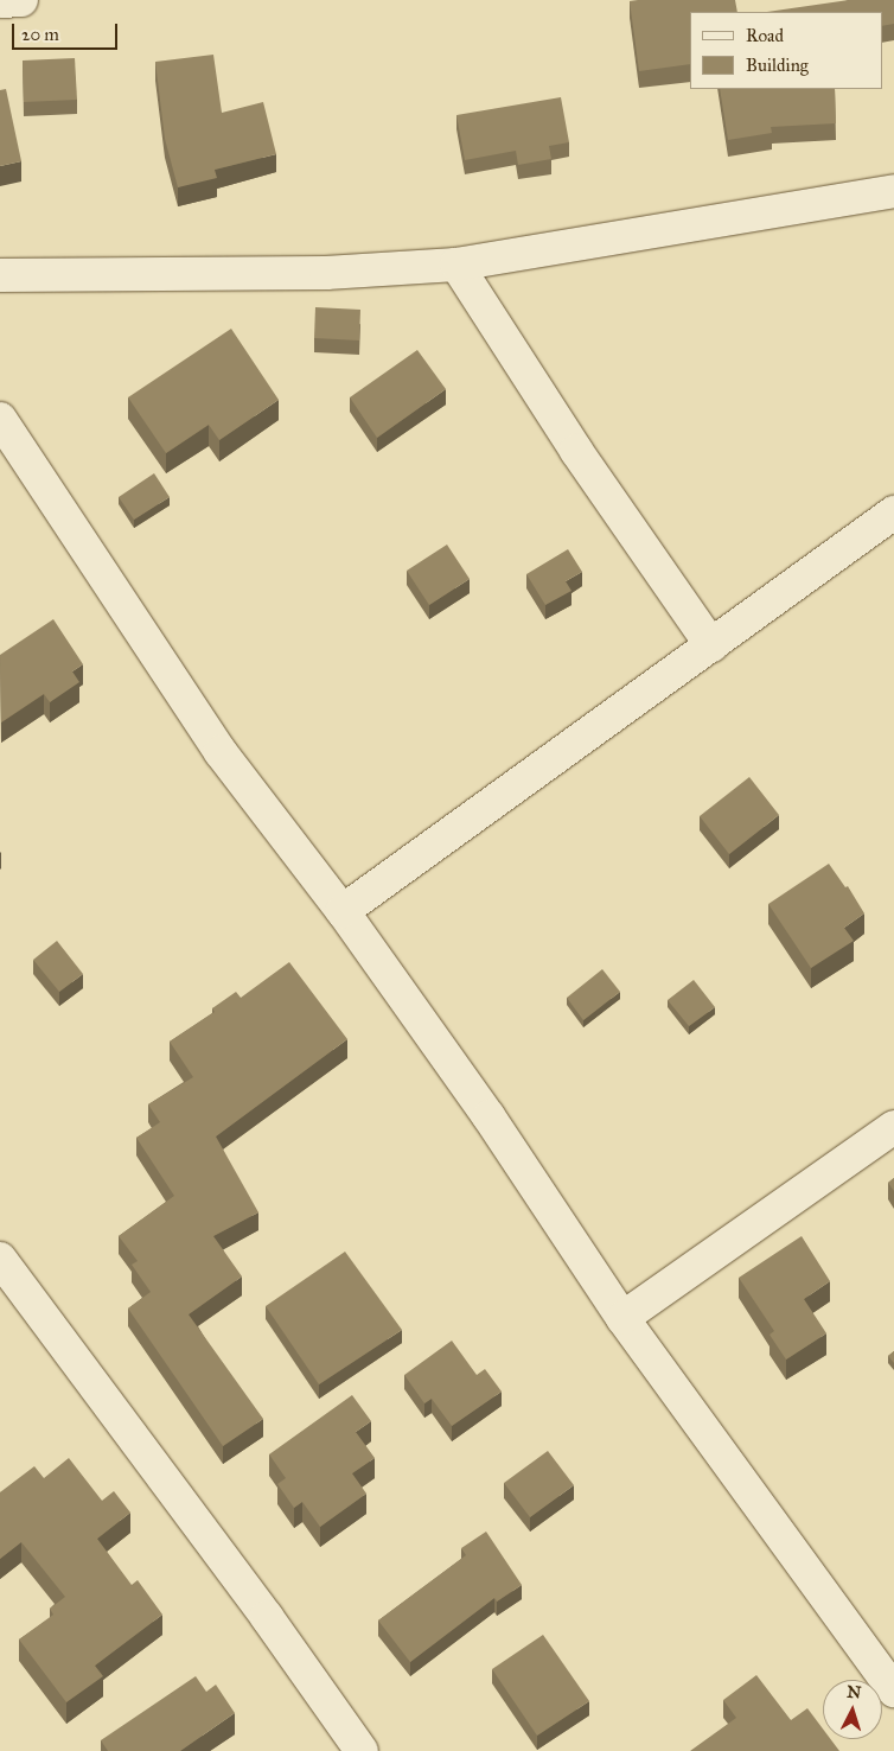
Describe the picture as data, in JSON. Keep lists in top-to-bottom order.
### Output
{
  "legend": ["Road", "Building"],
  "scale_bar": "20 m",
  "north": "top"
}
